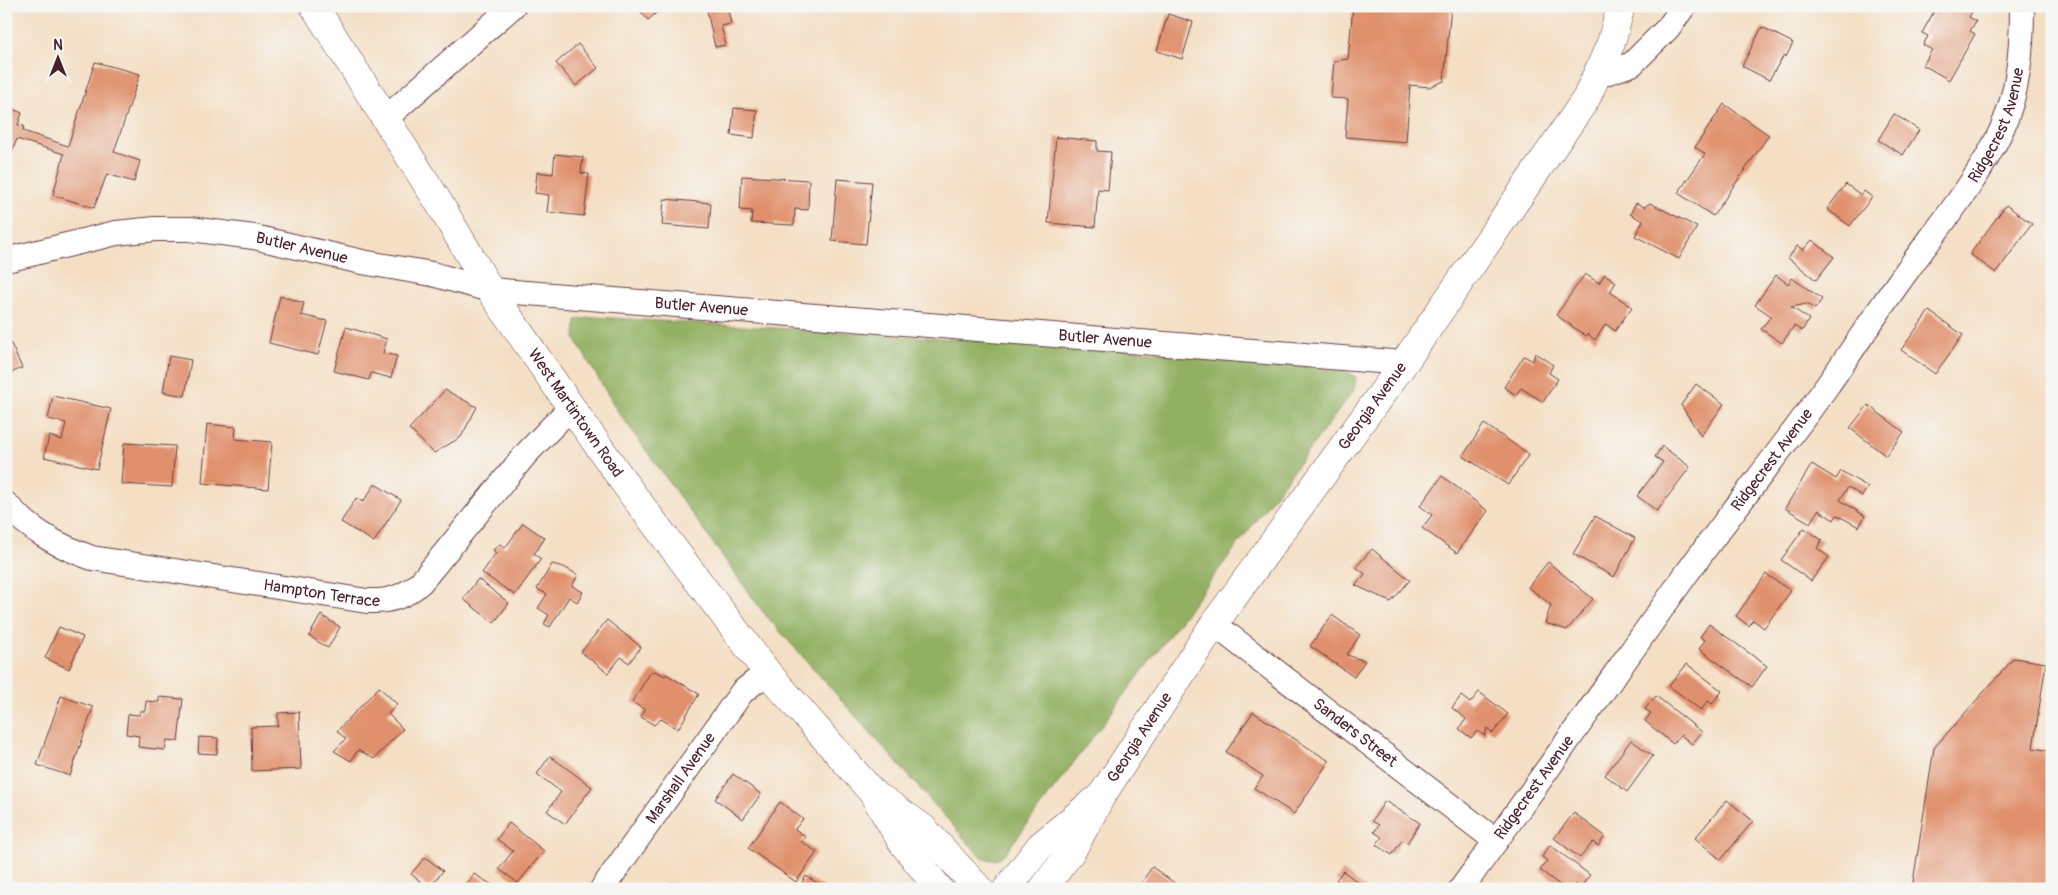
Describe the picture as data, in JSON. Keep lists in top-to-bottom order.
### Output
{
  "streets": {
    "main road": ["Georgia Avenue", "West Martintown Road"],
    "street": [
      "Ridgecrest Avenue",
      "Butler Avenue",
      "Hampton Terrace",
      "Sanders Street",
      "Marshall Avenue"
    ]
  },
  "crossings": [
    ["Ridgecrest Avenue", "Sanders Street"],
    ["Butler Avenue", "Georgia Avenue"],
    ["Butler Avenue", "West Martintown Road"],
    ["Georgia Avenue", "Sanders Street"],
    ["West Martintown Road", "Hampton Terrace"],
    ["West Martintown Road", "Marshall Avenue"]
  ],
  "north": "top"
}
